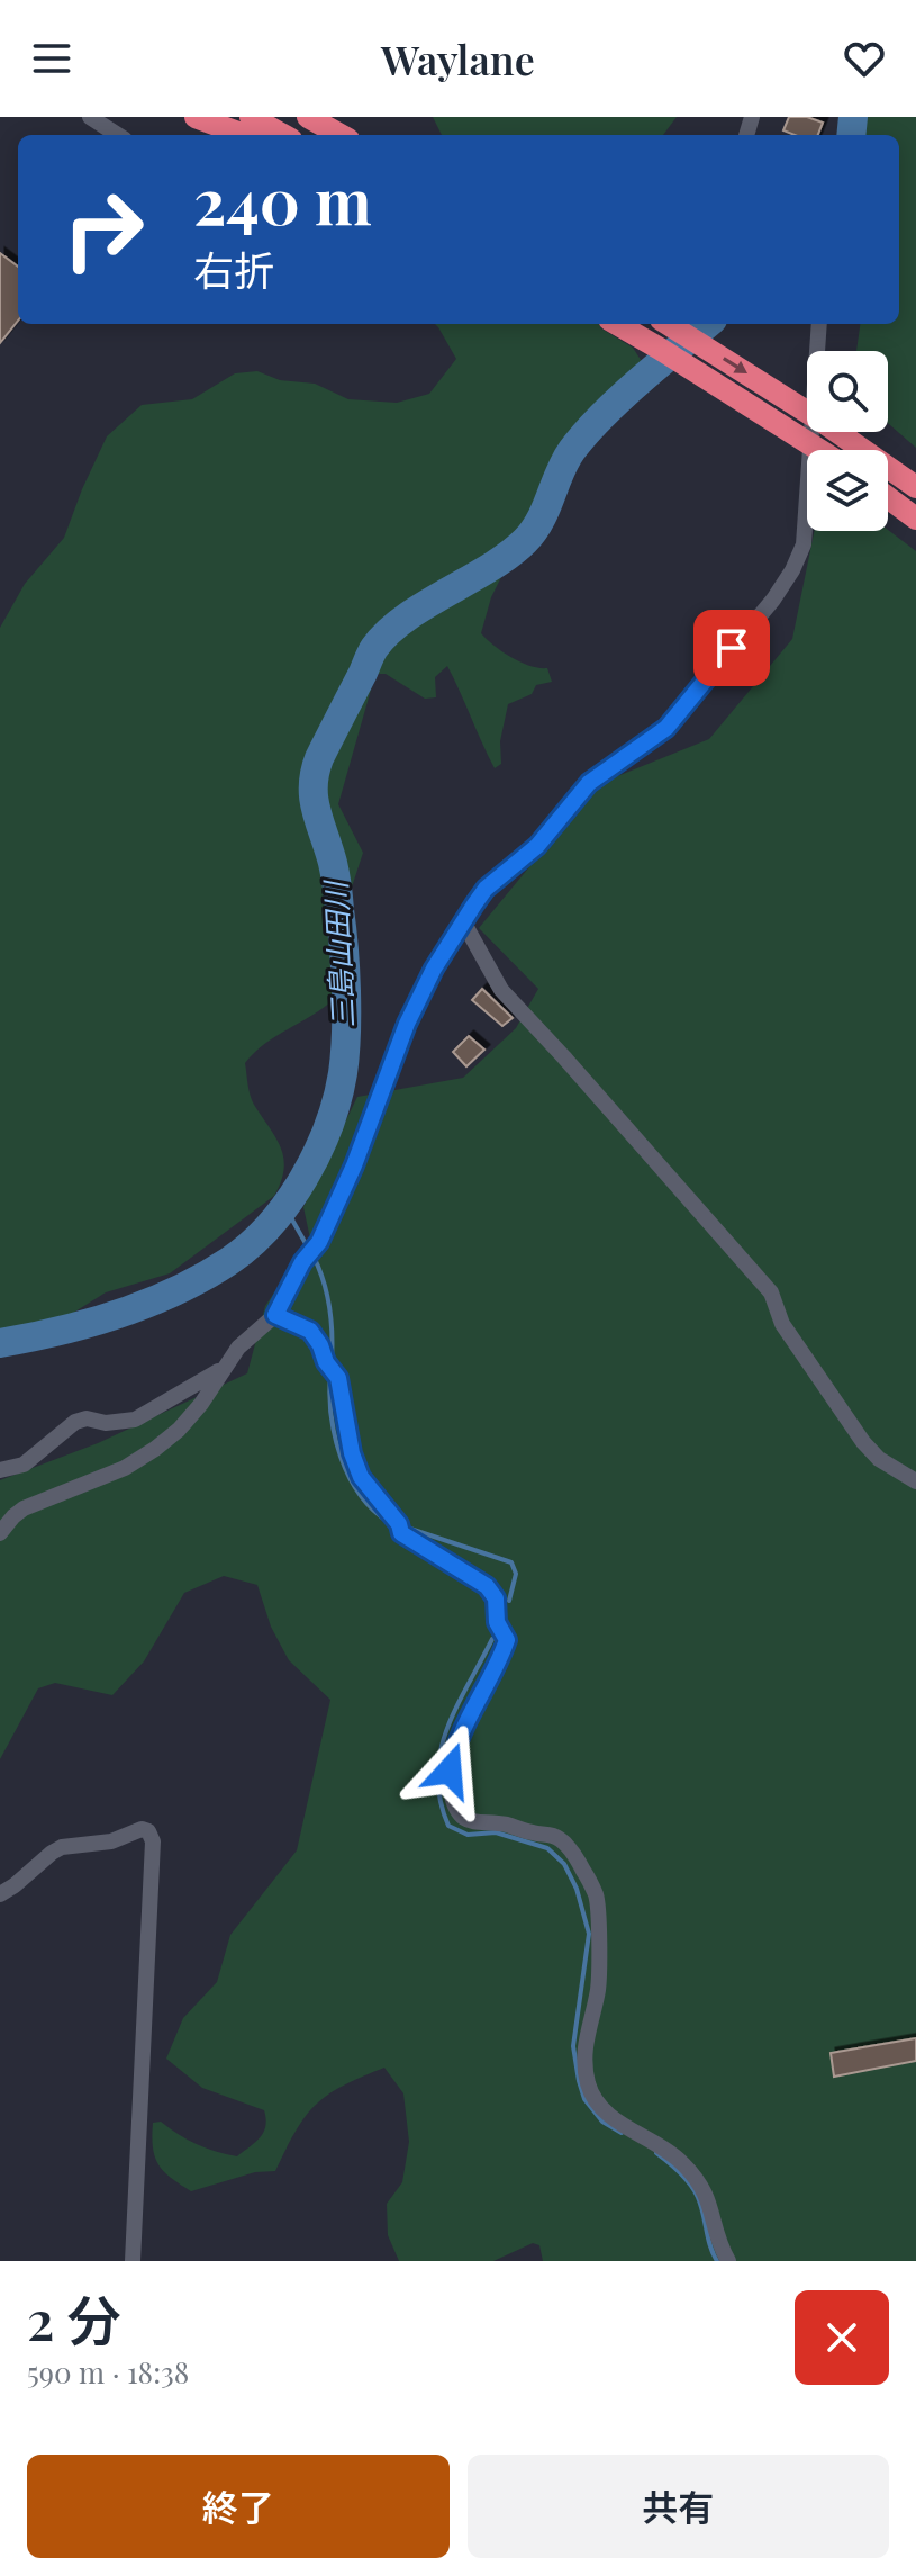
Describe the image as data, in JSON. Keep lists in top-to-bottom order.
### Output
{
  "water": ["三島山田川"],
  "page": {
    "header": "Waylane",
    "turn": ["240 m", "右折"],
    "heading": ["2 分", "590 m · 18:38"],
    "buttons": ["終了", "共有"]
  }
}
